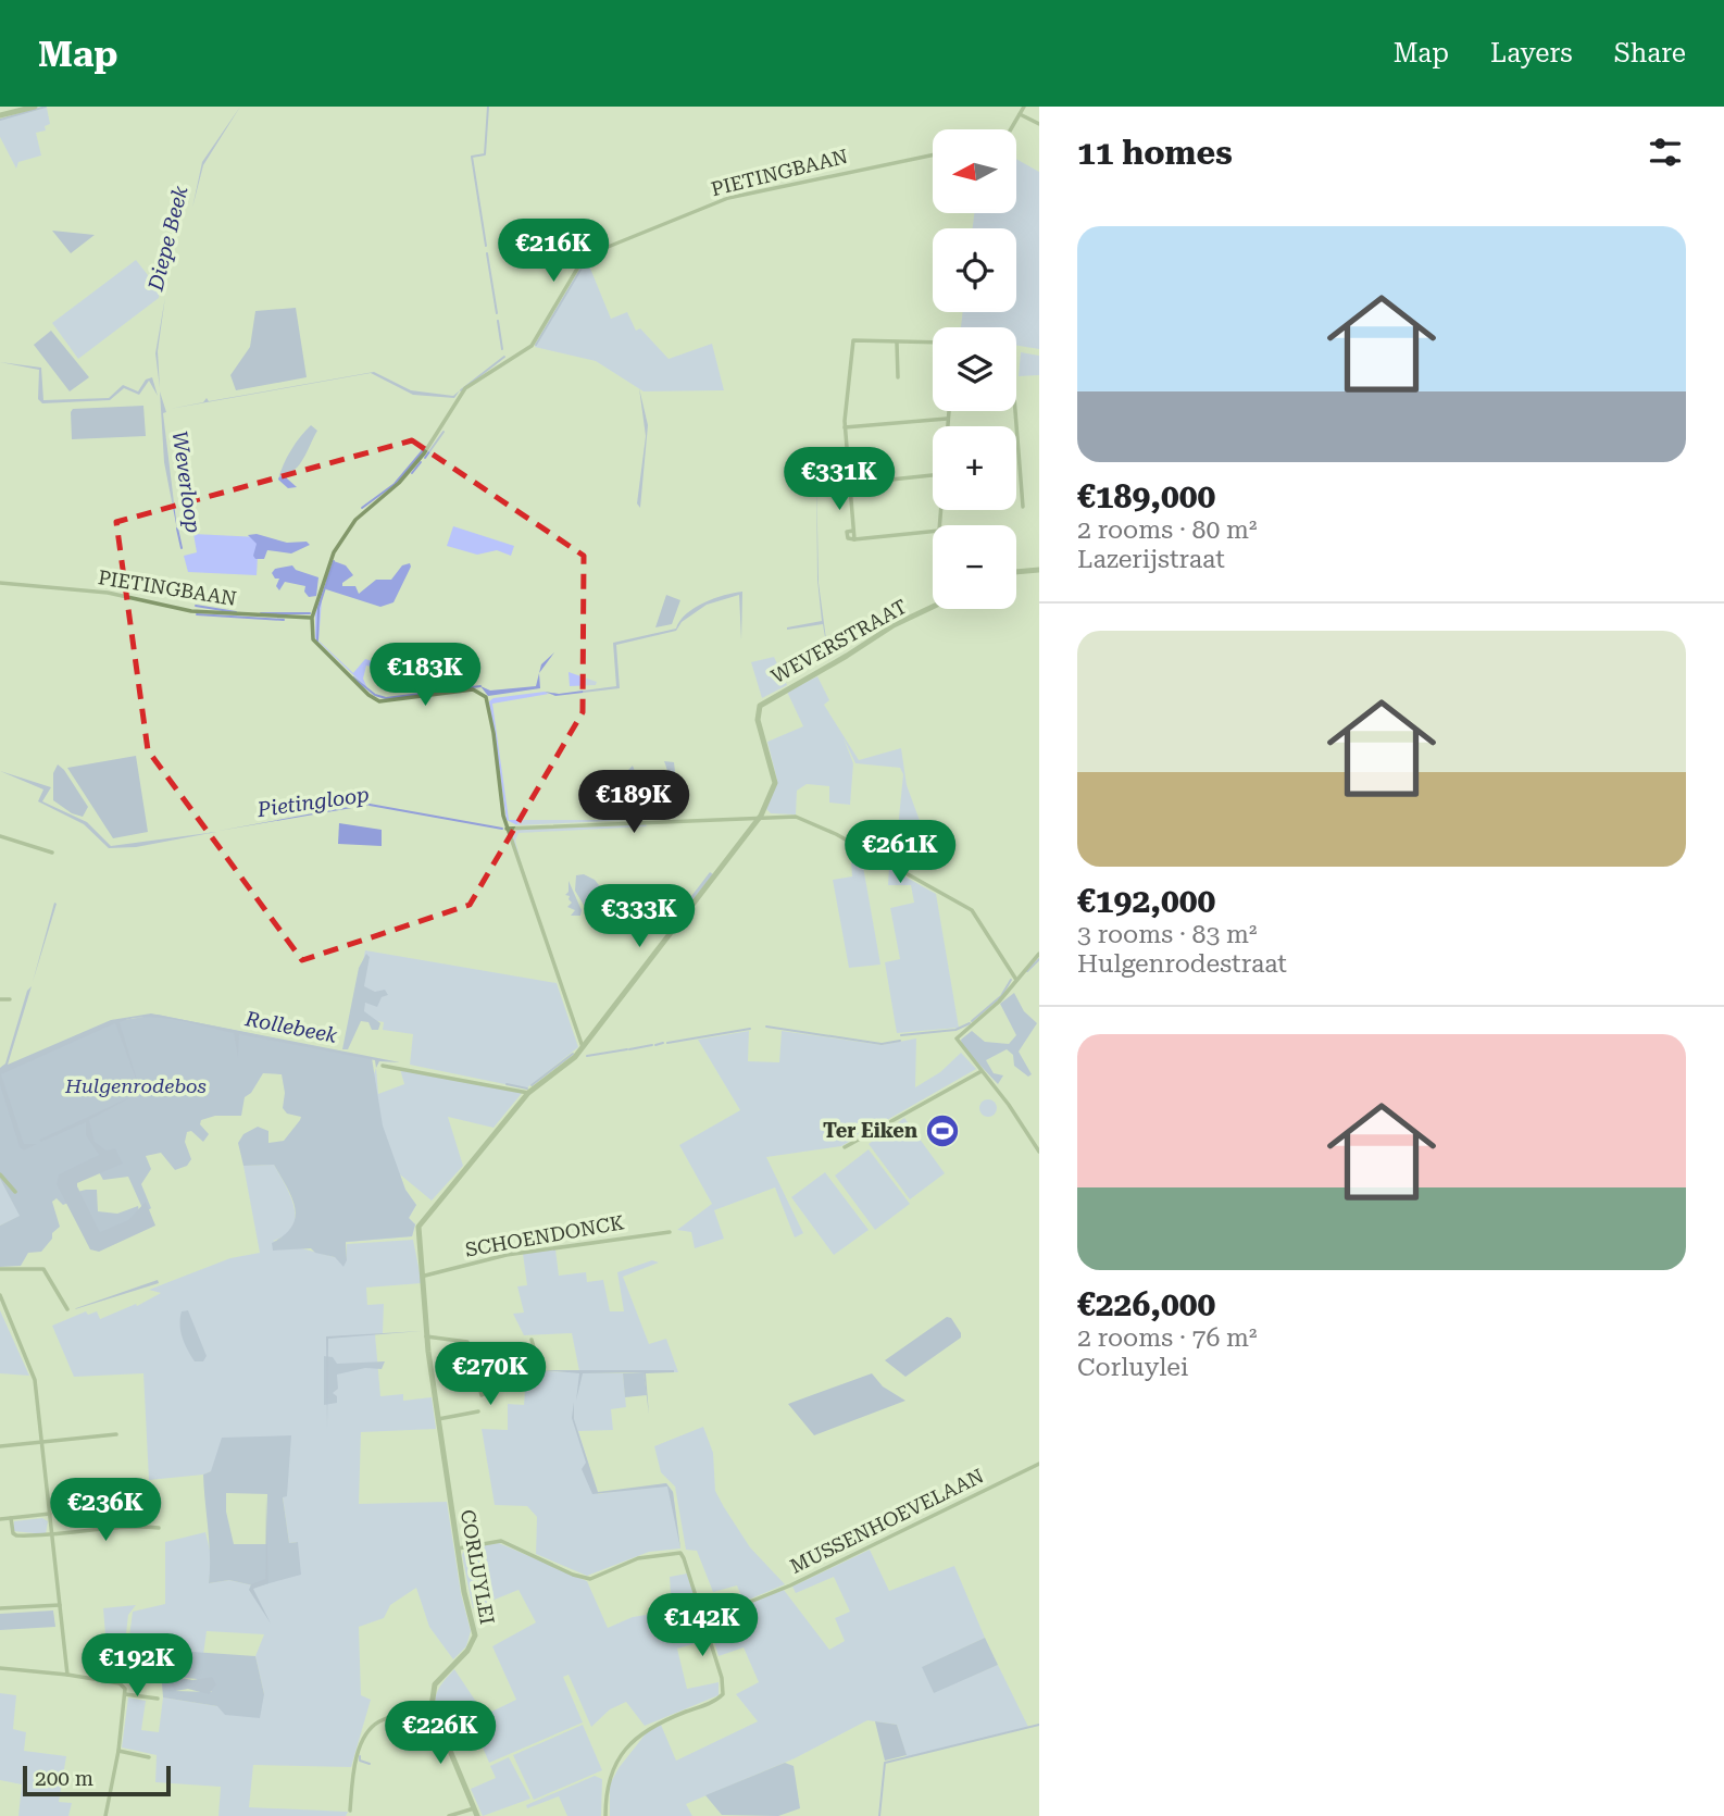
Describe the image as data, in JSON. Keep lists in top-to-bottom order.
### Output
{
  "streets": {
    "street": [
      "PIETINGBAAN",
      "WEVERSTRAAT",
      "SCHOENDONCK",
      "MUSSENHOEVELAAN",
      "CORLUYLEI"
    ]
  },
  "crossings": [
    ["WEVERSTRAAT", "CORLUYLEI"],
    ["SCHOENDONCK", "CORLUYLEI"]
  ],
  "water": [
    "Diepe Beek",
    "Weverloop",
    "Pietingloop",
    "Rollebeek"
  ],
  "parks": ["Hulgenrodebos"],
  "places": {
    "sports": ["Ter Eiken"]
  },
  "scale_bar": "200 m",
  "north": "left",
  "page": {
    "header": "Map",
    "nav": ["Map", "Layers", "Share"],
    "heading": "11 homes",
    "map_buttons": ["+", "−"],
    "list": [
      {
        "name": "€189,000",
        "note": "2 rooms · 80 m² · Lazerijstraat"
      },
      {
        "name": "€192,000",
        "note": "3 rooms · 83 m² · Hulgenrodestraat"
      },
      {
        "name": "€226,000",
        "note": "2 rooms · 76 m² · Corluylei"
      }
    ],
    "price": [
      "€216K",
      "€331K",
      "€183K",
      "€189K",
      "€261K",
      "€333K",
      "€270K",
      "€236K",
      "€142K",
      "€192K",
      "€226K"
    ],
    "scale": "200 m"
  }
}
